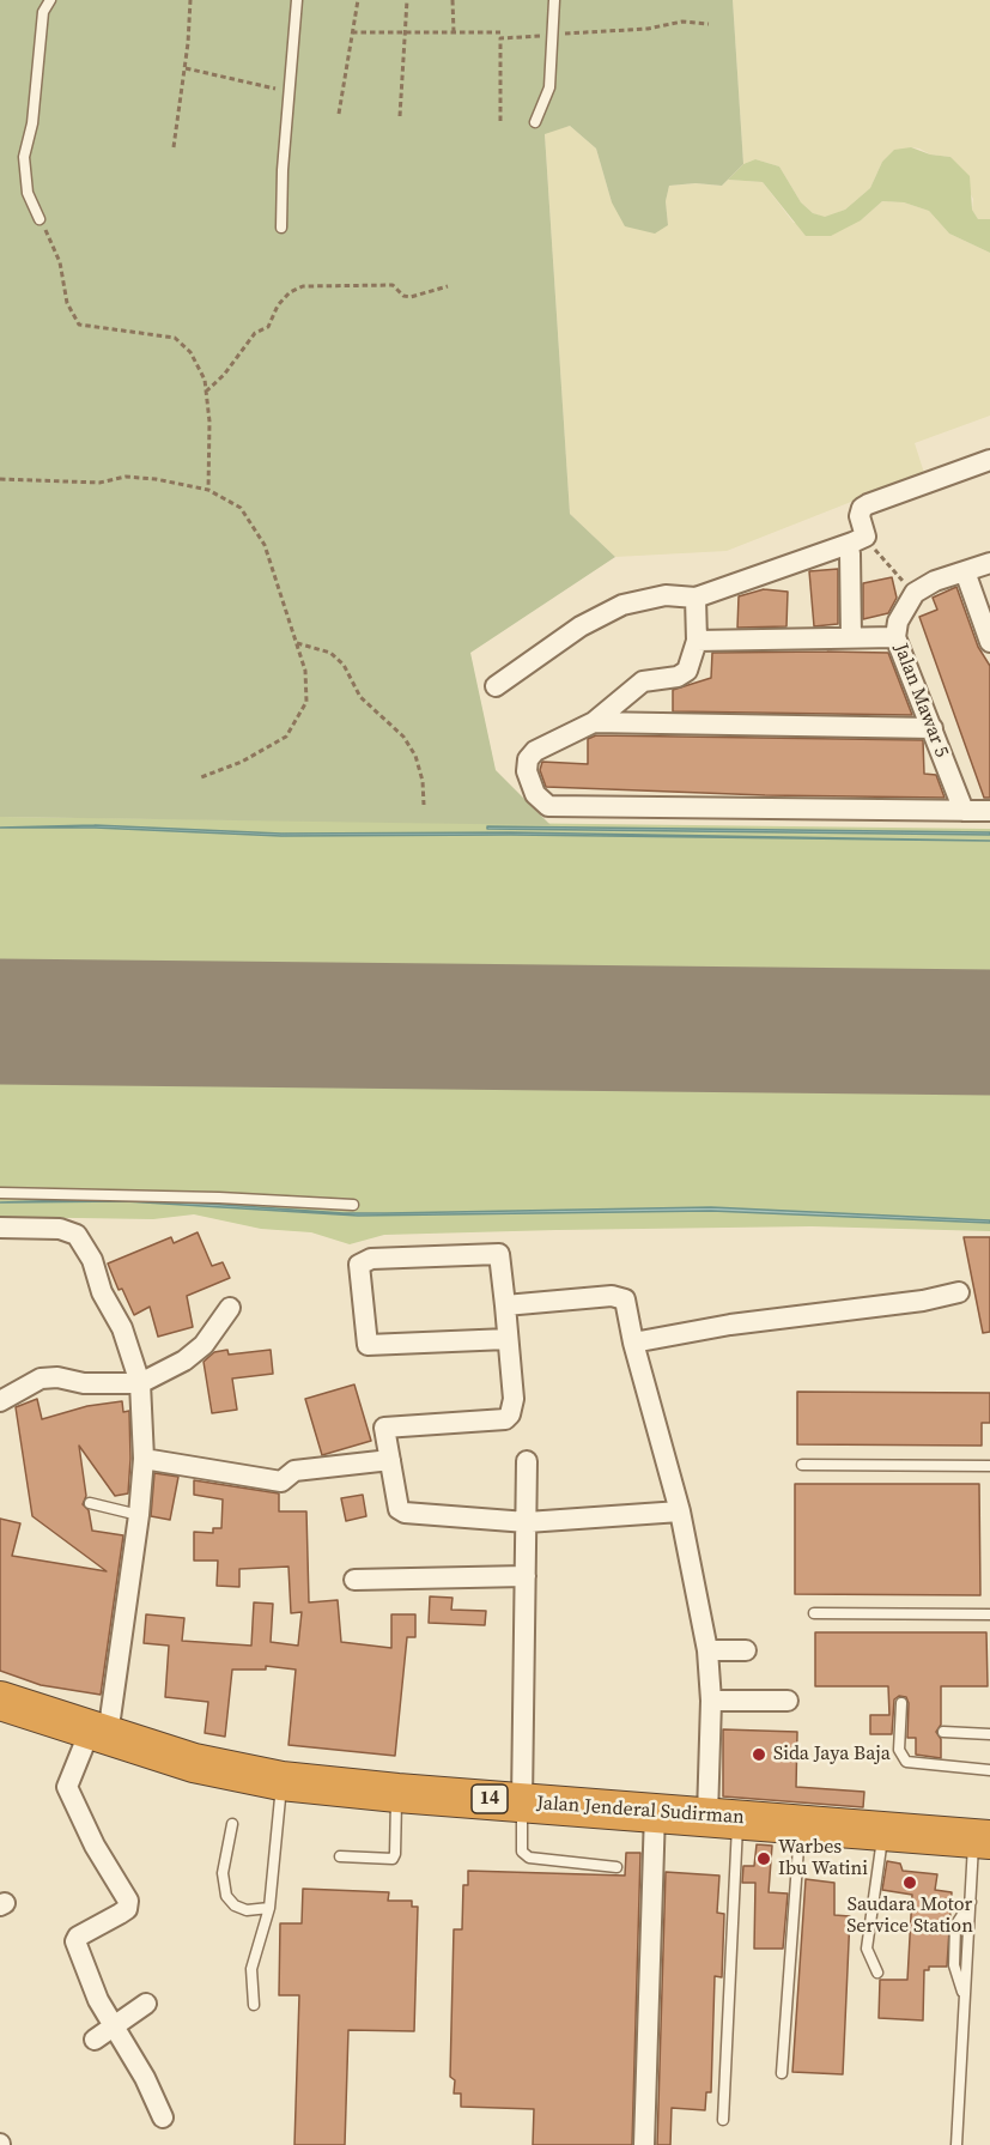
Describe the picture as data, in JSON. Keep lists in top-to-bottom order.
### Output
{
  "streets": {
    "highway": ["14", "Jalan Jenderal Sudirman"],
    "street": ["Jalan Mawar 5"]
  },
  "places": ["Sida Jaya Baja", "Warbes Ibu Watini", "Saudara Motor Service Station"]
}
